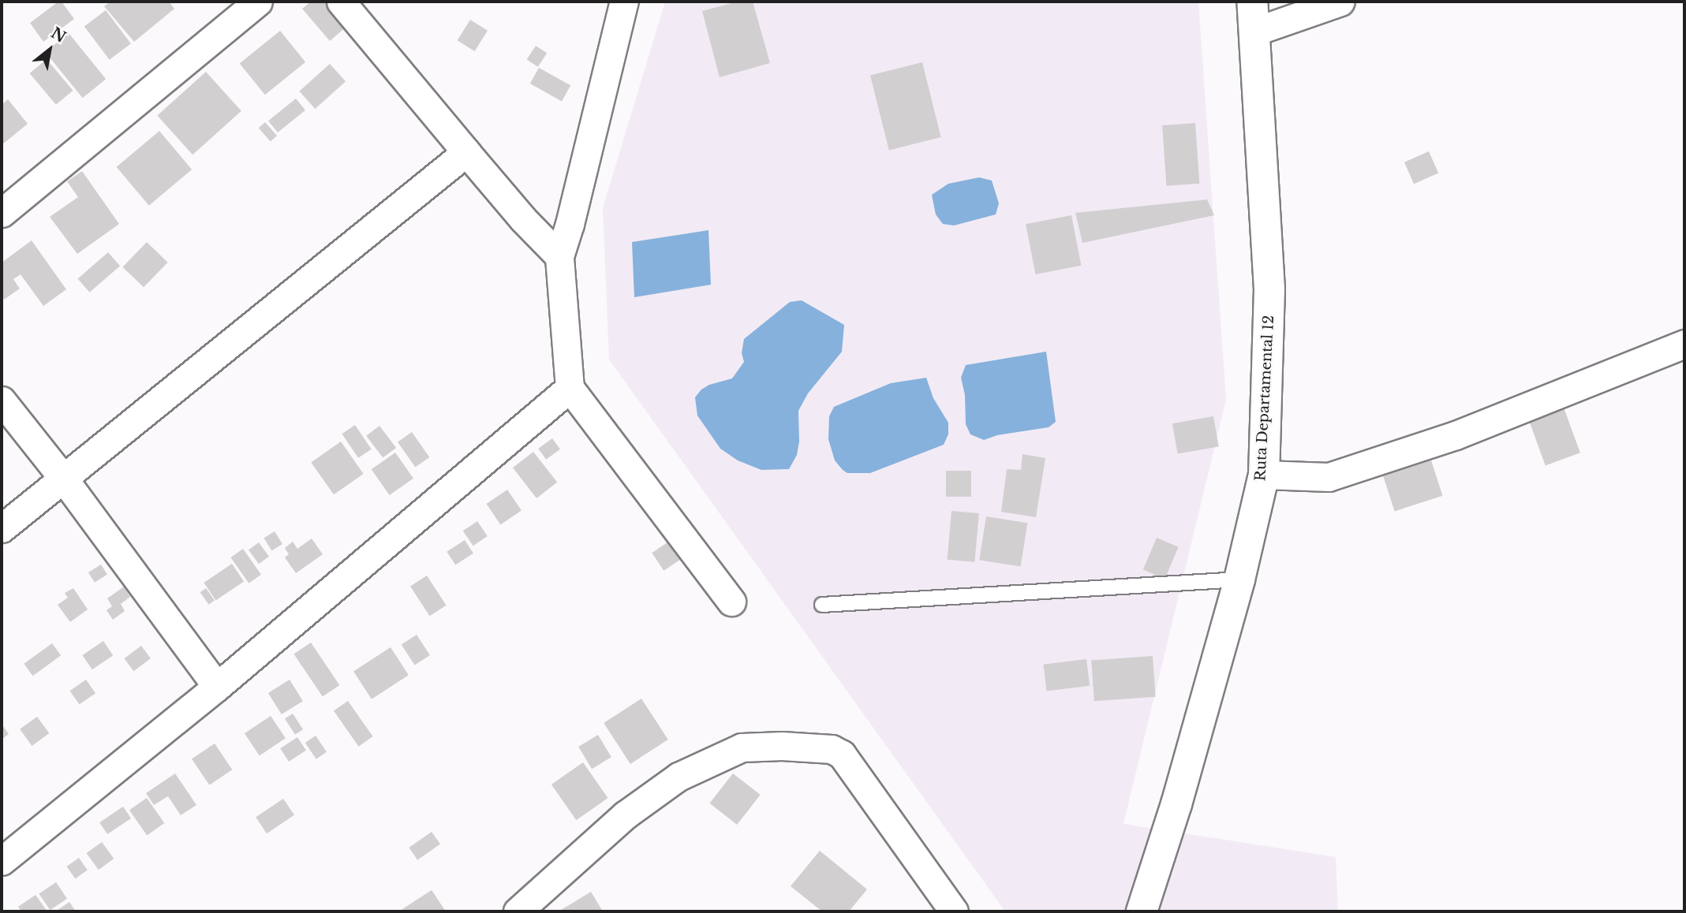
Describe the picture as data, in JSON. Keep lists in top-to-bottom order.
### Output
{
  "streets": {
    "main road": ["Ruta Departamental 12"]
  },
  "north": "top right"
}
